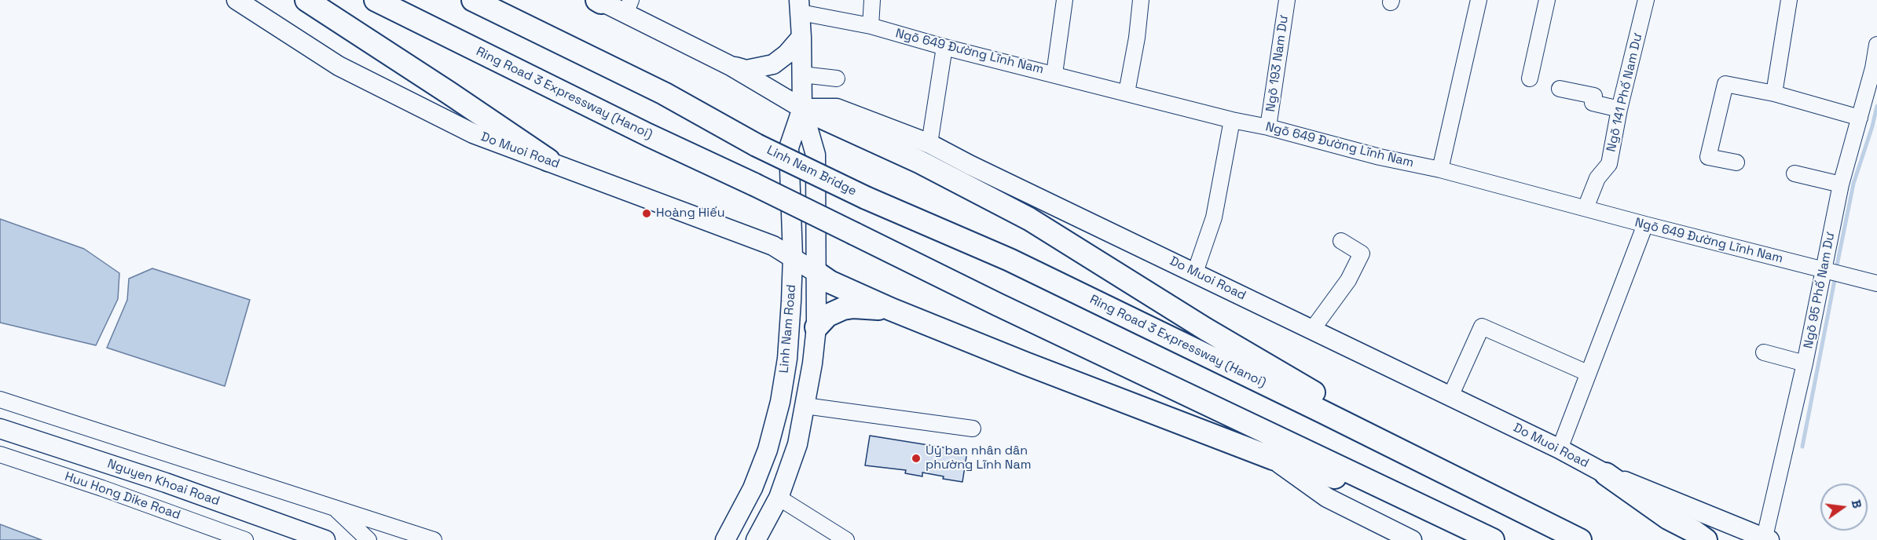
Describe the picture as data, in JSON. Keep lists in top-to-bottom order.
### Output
{
  "streets": {
    "highway": ["Ring Road 3 Expressway (Hanoi)", "Linh Nam Bridge"],
    "main road": ["Do Muoi Road", "Linh Nam Road", "Nguyen Khoai Road"],
    "street": [
      "Ngõ 649 Đường Lĩnh Nam",
      "Ngõ 193 Nam Dư",
      "Ngõ 141 Phố Nam Dư",
      "Ngõ 95 Phố Nam Dư",
      "Huu Hong Dike Road"
    ]
  },
  "crossings": [
    ["Ngõ 649 Đường Lĩnh Nam", "Ngõ 193 Nam Dư"],
    ["Ngõ 649 Đường Lĩnh Nam", "Ngõ 141 Phố Nam Dư"],
    ["Ngõ 649 Đường Lĩnh Nam", "Ngõ 95 Phố Nam Dư"],
    ["Ngõ 649 Đường Lĩnh Nam", "Linh Nam Road"],
    ["Ring Road 3 Expressway (Hanoi)", "Linh Nam Bridge"],
    ["Do Muoi Road", "Linh Nam Road"]
  ],
  "places": ["Hoàng Hiếu", "Uỷ ban nhân dân phường Lĩnh Nam"],
  "north": "right"
}
